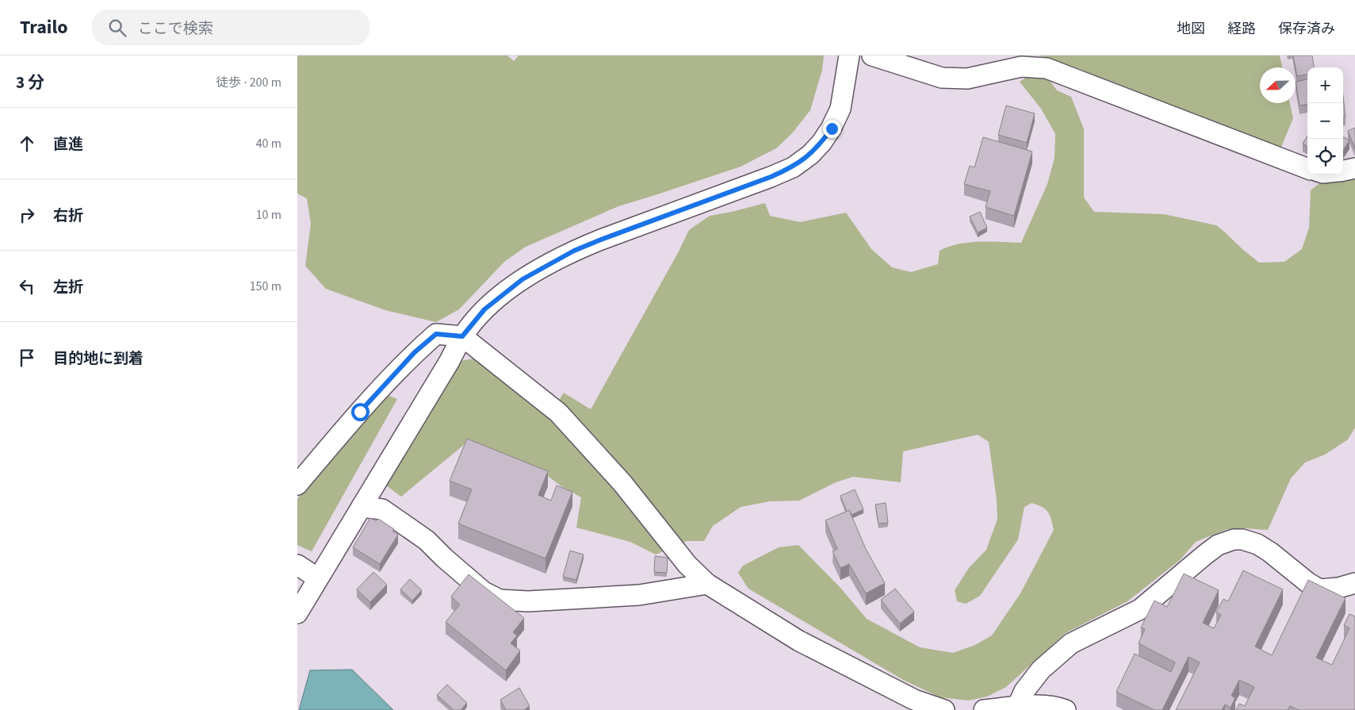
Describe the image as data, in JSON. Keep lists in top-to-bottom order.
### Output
{
  "north": "left",
  "page": {
    "header": "Trailo",
    "search": "ここで検索",
    "nav": ["地図", "経路", "保存済み"],
    "heading": ["3 分", "徒歩 · 200 m"],
    "map_buttons": ["+", "−"],
    "list": [
      ["直進", "40 m"],
      ["右折", "10 m"],
      ["左折", "150 m"],
      "目的地に到着"
    ]
  }
}
